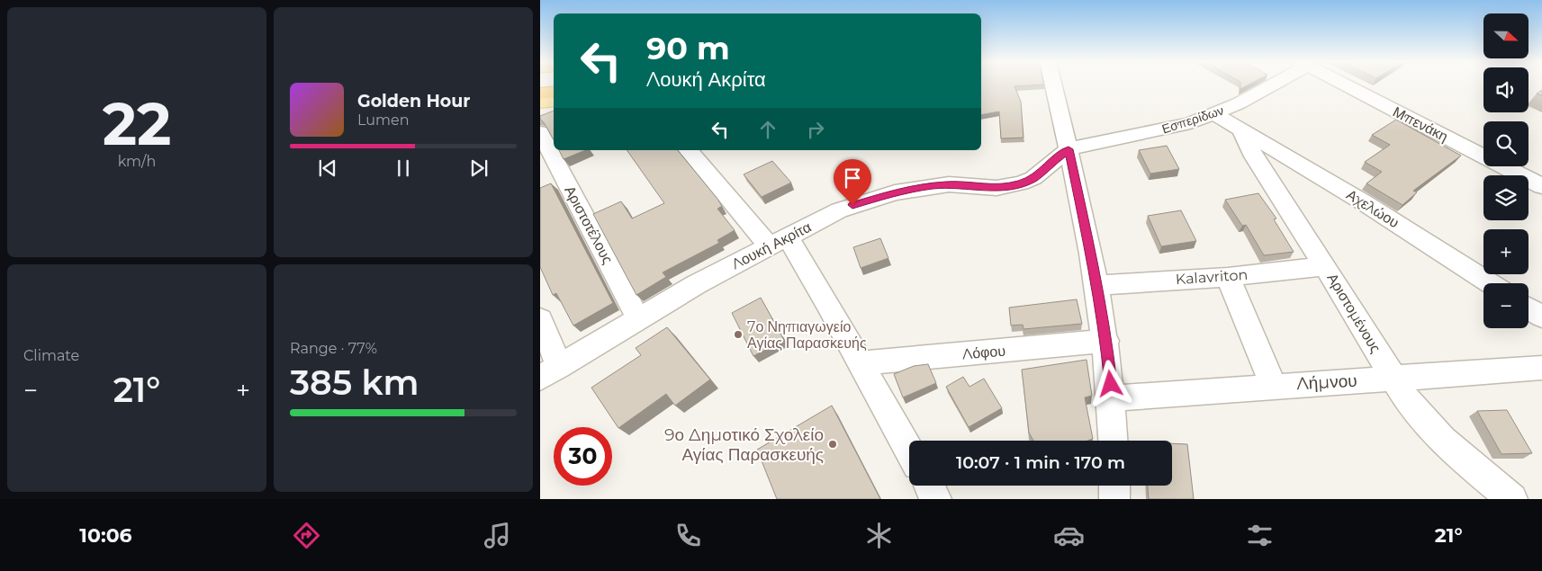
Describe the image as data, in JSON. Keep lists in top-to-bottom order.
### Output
{
  "streets": {
    "street": [
      "Εσπερίδων",
      "Μπενάκη",
      "Αχελώου",
      "Αριστοτέλους",
      "Λουκή Ακρίτα",
      "Kalavriton",
      "Αριστομένους",
      "Λόφου",
      "Λήμνου"
    ]
  },
  "crossings": [
    ["Εσπερίδων", "Λουκή Ακρίτα"],
    ["Αχελώου", "Αριστομένους"],
    ["Αριστοτέλους", "Λουκή Ακρίτα"],
    ["Kalavriton", "Αριστομένους"],
    ["Αριστομένους", "Λήμνου"]
  ],
  "places": ["7ο Νηπιαγωγείο Αγίας Παρασκευής", "9ο Δημοτικό Σχολείο Αγίας Παρασκευής"],
  "north": "right",
  "page": {
    "tile": [
      ["22", "km/h"],
      "Climate",
      ["Range · 77%", "385 km"]
    ],
    "map_buttons": ["+", "−"],
    "turn": ["90 m", "Λουκή Ακρίτα"],
    "song": ["Golden Hour", "Lumen"],
    "heat": ["−", "21°", "+"],
    "limit": "30",
    "trip": "10:07 · 1 min · 170 m",
    "tabs": ["10:06", "21°"]
  }
}
